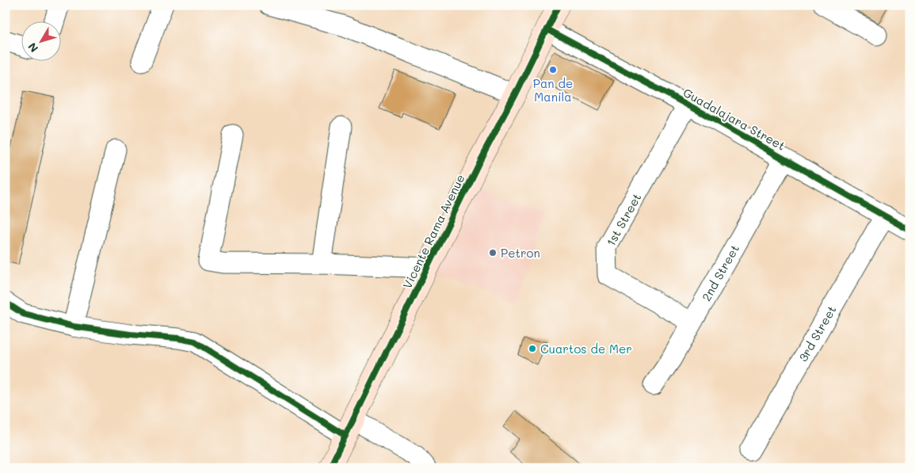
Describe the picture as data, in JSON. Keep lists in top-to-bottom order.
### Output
{
  "streets": {
    "main road": ["Vicente Rama Avenue"],
    "street": [
      "Guadalajara Street",
      "1st Street",
      "2nd Street",
      "3rd Street"
    ]
  },
  "crossings": [
    ["Guadalajara Street", "1st Street"],
    ["Guadalajara Street", "Vicente Rama Avenue"],
    ["Guadalajara Street", "2nd Street"],
    ["Guadalajara Street", "3rd Street"],
    ["1st Street", "2nd Street"]
  ],
  "places": ["Pan de Manila", "Petron", "Cuartos de Mer"],
  "north": "bottom left"
}
